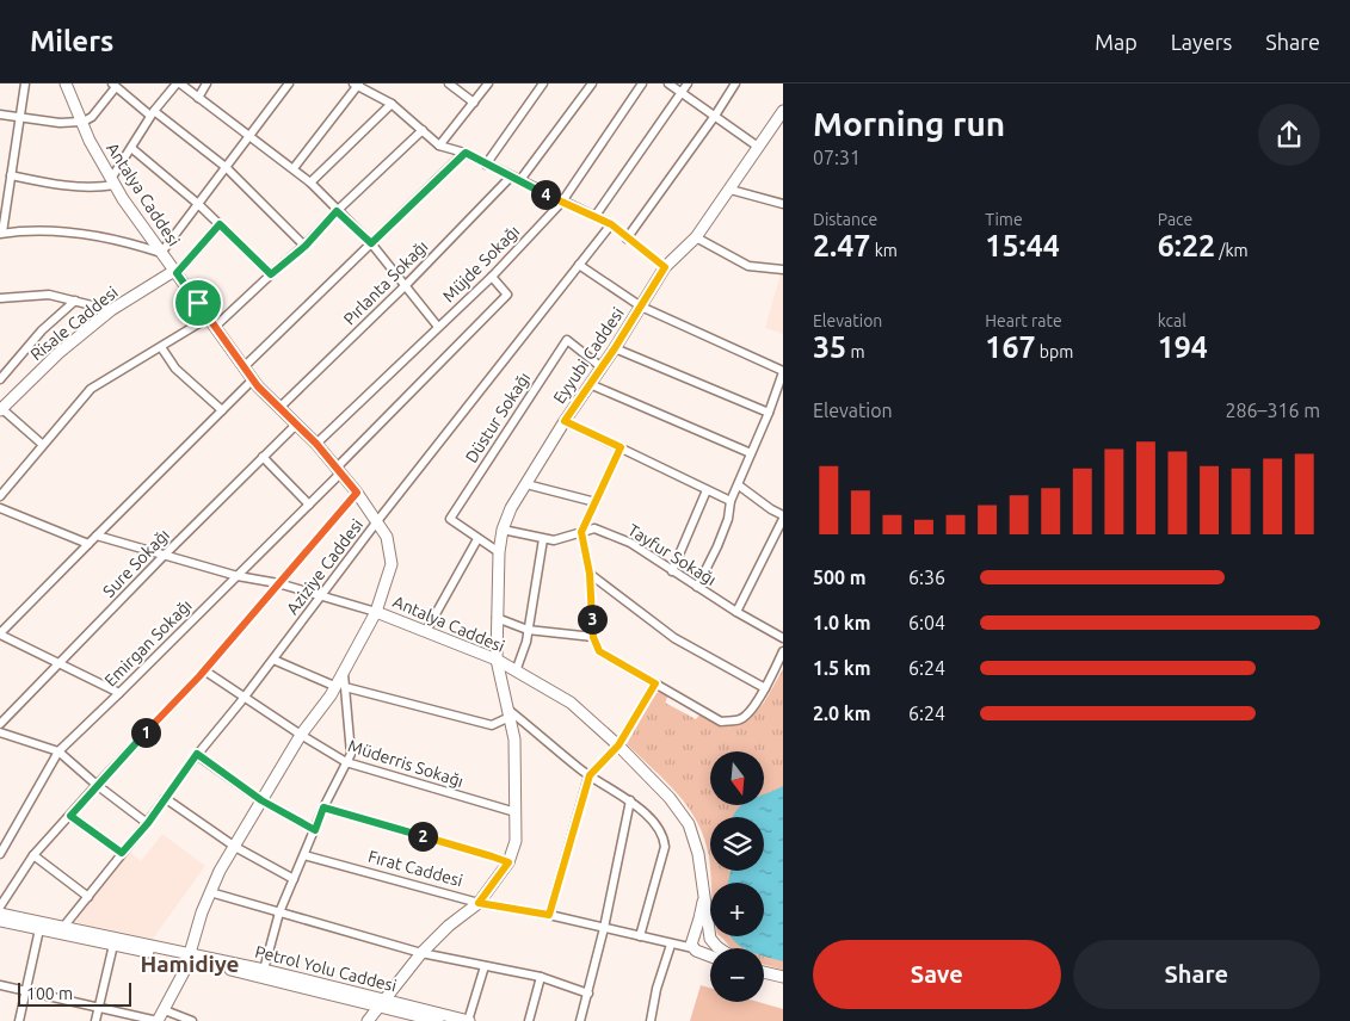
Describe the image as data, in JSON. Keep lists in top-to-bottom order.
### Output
{
  "streets": {
    "street": [
      "Antalya Caddesi",
      "Müjde Sokağı",
      "Pırlanta Sokağı",
      "Risale Caddesi",
      "Eyyubi Caddesi",
      "Düstur Sokağı",
      "Tayfur Sokağı",
      "Sure Sokağı",
      "Aziziye Caddesi",
      "Emirgan Sokağı",
      "Müderris Sokağı",
      "Fırat Caddesi",
      "Petrol Yolu Caddesi"
    ]
  },
  "crossings": [
    ["Antalya Caddesi", "Müjde Sokağı"],
    ["Antalya Caddesi", "Pırlanta Sokağı"],
    ["Antalya Caddesi", "Risale Caddesi"],
    ["Antalya Caddesi", "Eyyubi Caddesi"],
    ["Antalya Caddesi", "Sure Sokağı"],
    ["Antalya Caddesi", "Aziziye Caddesi"],
    ["Antalya Caddesi", "Emirgan Sokağı"],
    ["Müjde Sokağı", "Emirgan Sokağı"],
    ["Eyyubi Caddesi", "Düstur Sokağı"],
    ["Eyyubi Caddesi", "Tayfur Sokağı"],
    ["Eyyubi Caddesi", "Müderris Sokağı"],
    ["Eyyubi Caddesi", "Fırat Caddesi"],
    ["Eyyubi Caddesi", "Petrol Yolu Caddesi"],
    ["Aziziye Caddesi", "Müderris Sokağı"],
    ["Aziziye Caddesi", "Petrol Yolu Caddesi"]
  ],
  "districts": ["Hamidiye"],
  "scale_bar": "100 m",
  "north": "bottom",
  "page": {
    "header": "Milers",
    "nav": ["Map", "Layers", "Share"],
    "heading": ["Morning run", "07:31"],
    "pins": [
      "4",
      "3",
      "1",
      "2"
    ],
    "stats": [
      ["Distance", "2.47 km"],
      ["Time", "15:44"],
      ["Pace", "6:22 /km"],
      ["Elevation", "35 m"],
      ["Heart rate", "167 bpm"],
      ["kcal", "194"]
    ],
    "chart": ["Elevation", "286–316 m"],
    "list": [
      {
        "name": "500 m",
        "note": "6:36"
      },
      {
        "name": "1.0 km",
        "note": "6:04"
      },
      {
        "name": "1.5 km",
        "note": "6:24"
      },
      {
        "name": "2.0 km",
        "note": "6:24"
      }
    ],
    "map_buttons": ["+", "−"],
    "buttons": ["Save", "Share"],
    "scale": "100 m"
  }
}
